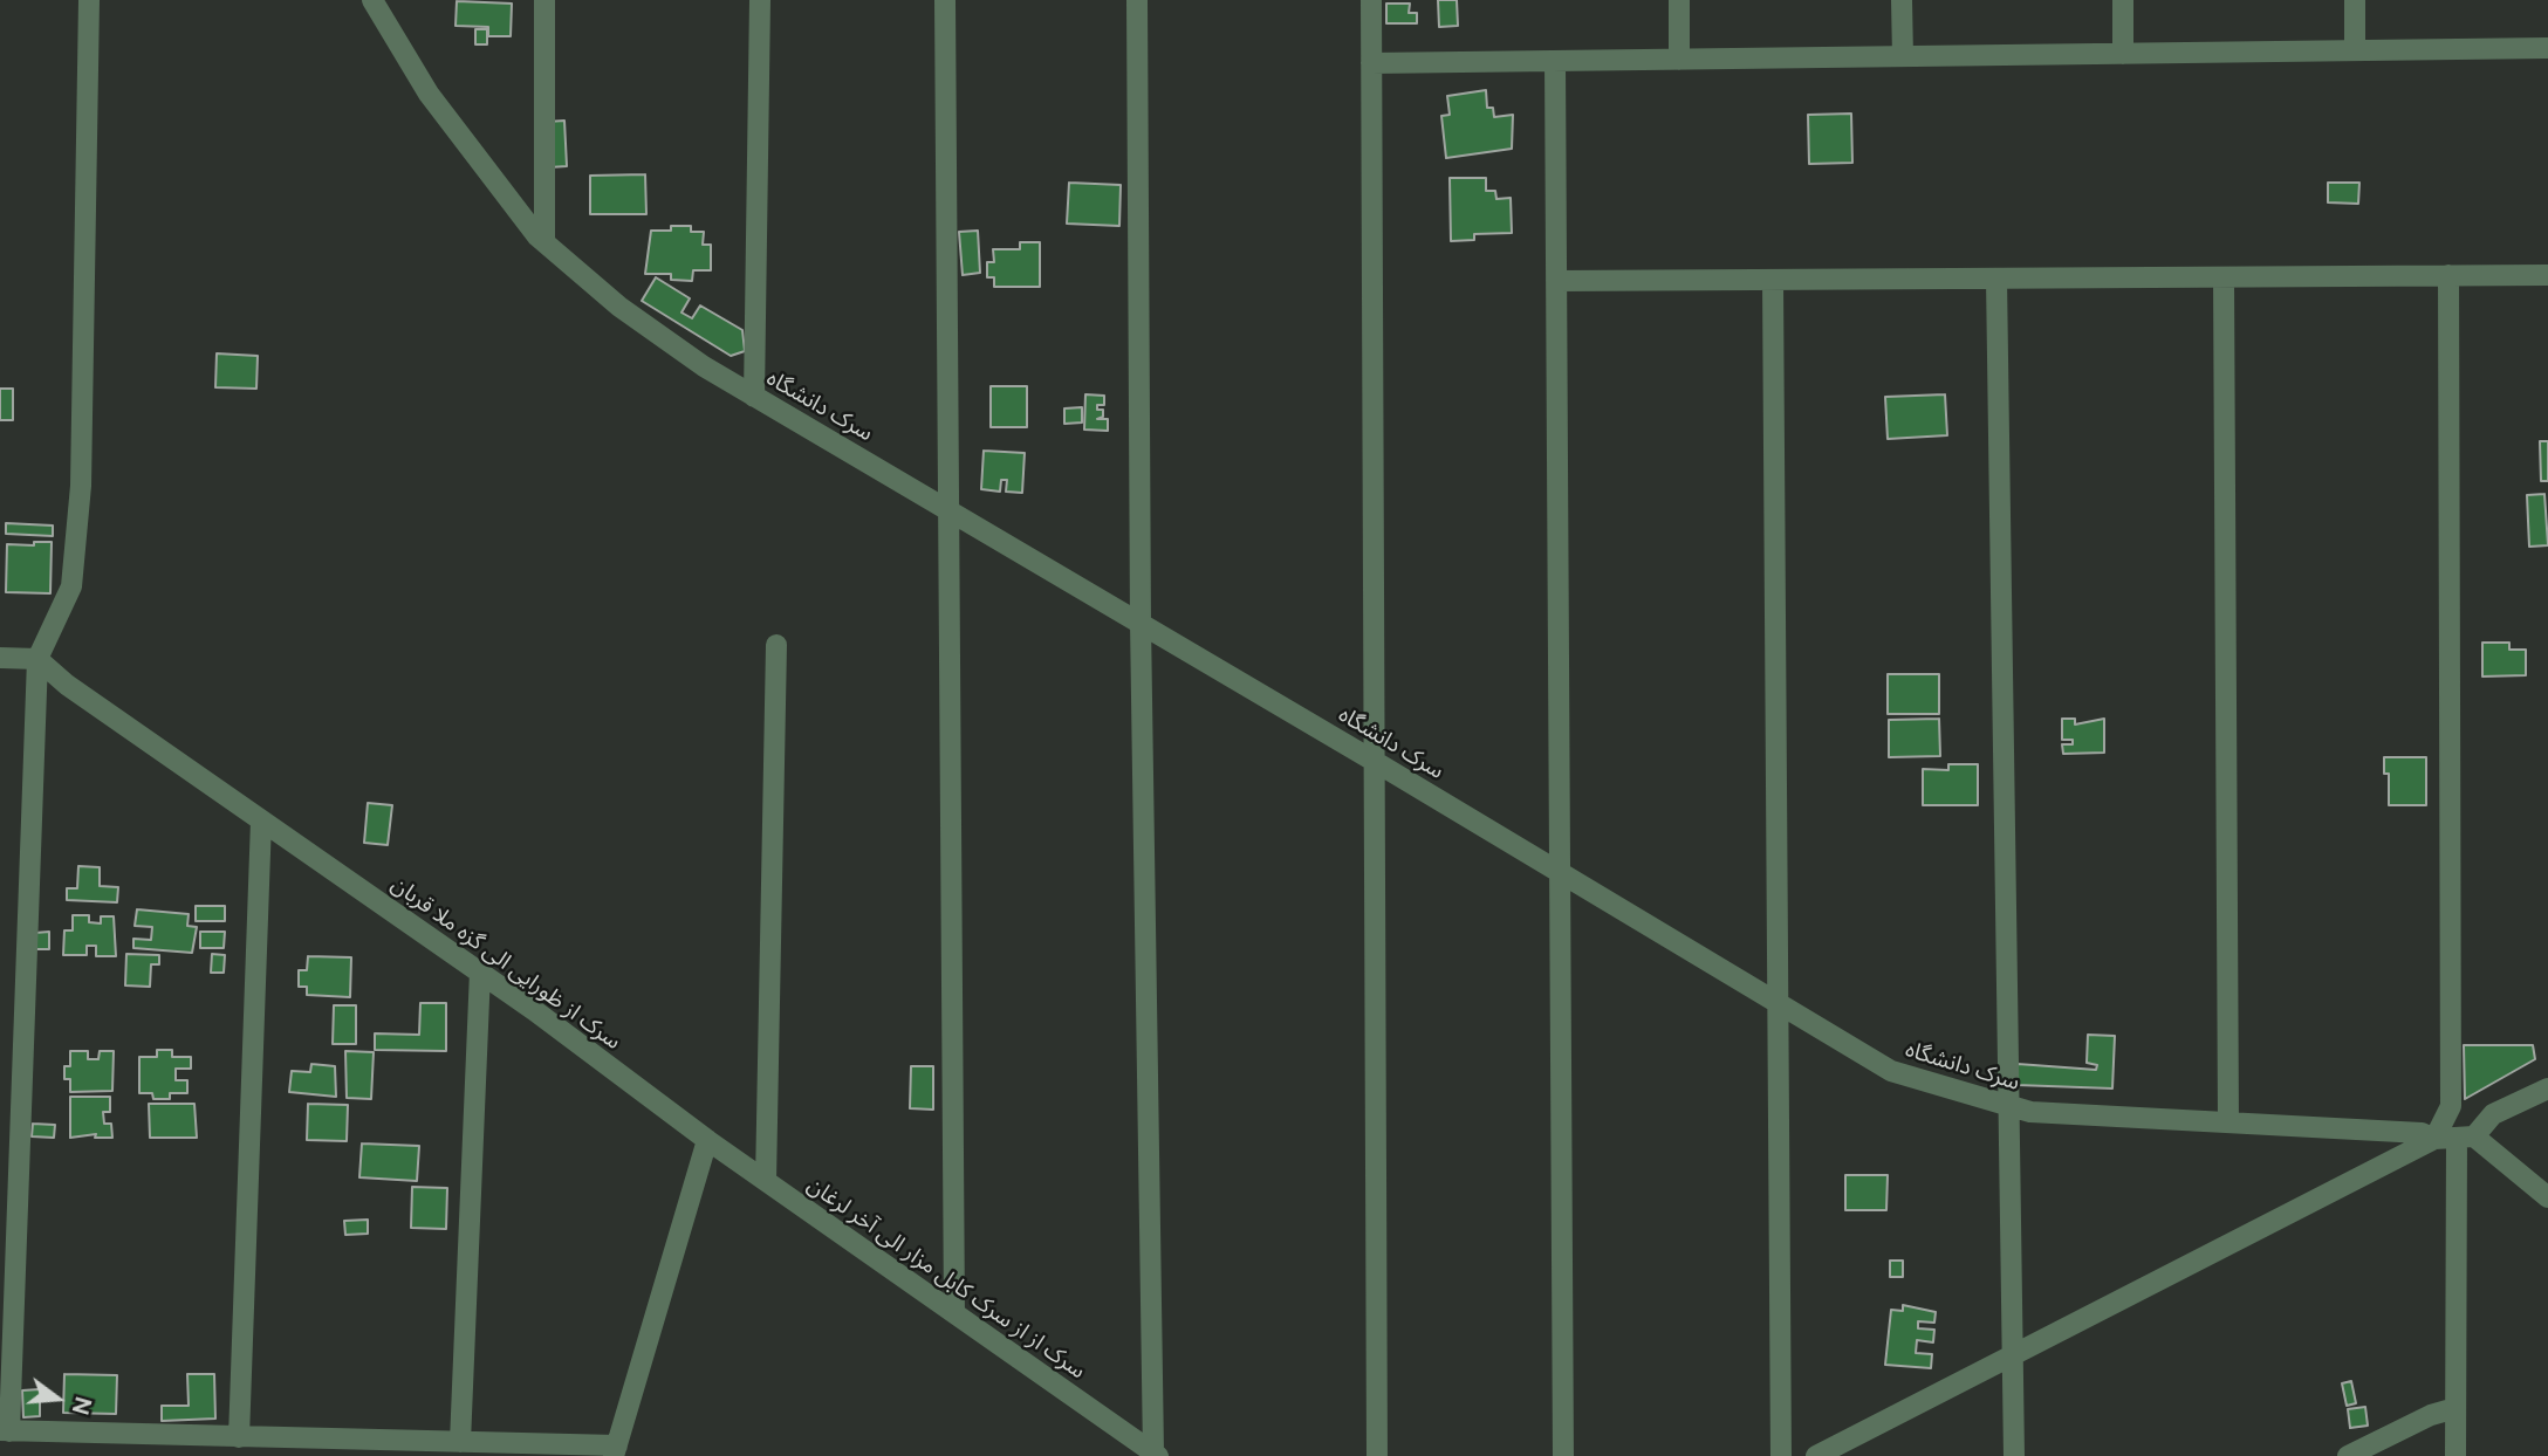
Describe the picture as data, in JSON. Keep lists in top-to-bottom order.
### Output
{
  "streets": {
    "street": ["سرک دانشگاه", "سرک از ظورایی الی گزه ملا قربان", "سرک از از سرک کابل مزار الی آخر لرغان"]
  },
  "crossings": [
    ["سرک از ظورایی الی گزه ملا قربان", "سرک از از سرک کابل مزار الی آخر لرغان"]
  ],
  "north": "right"
}
